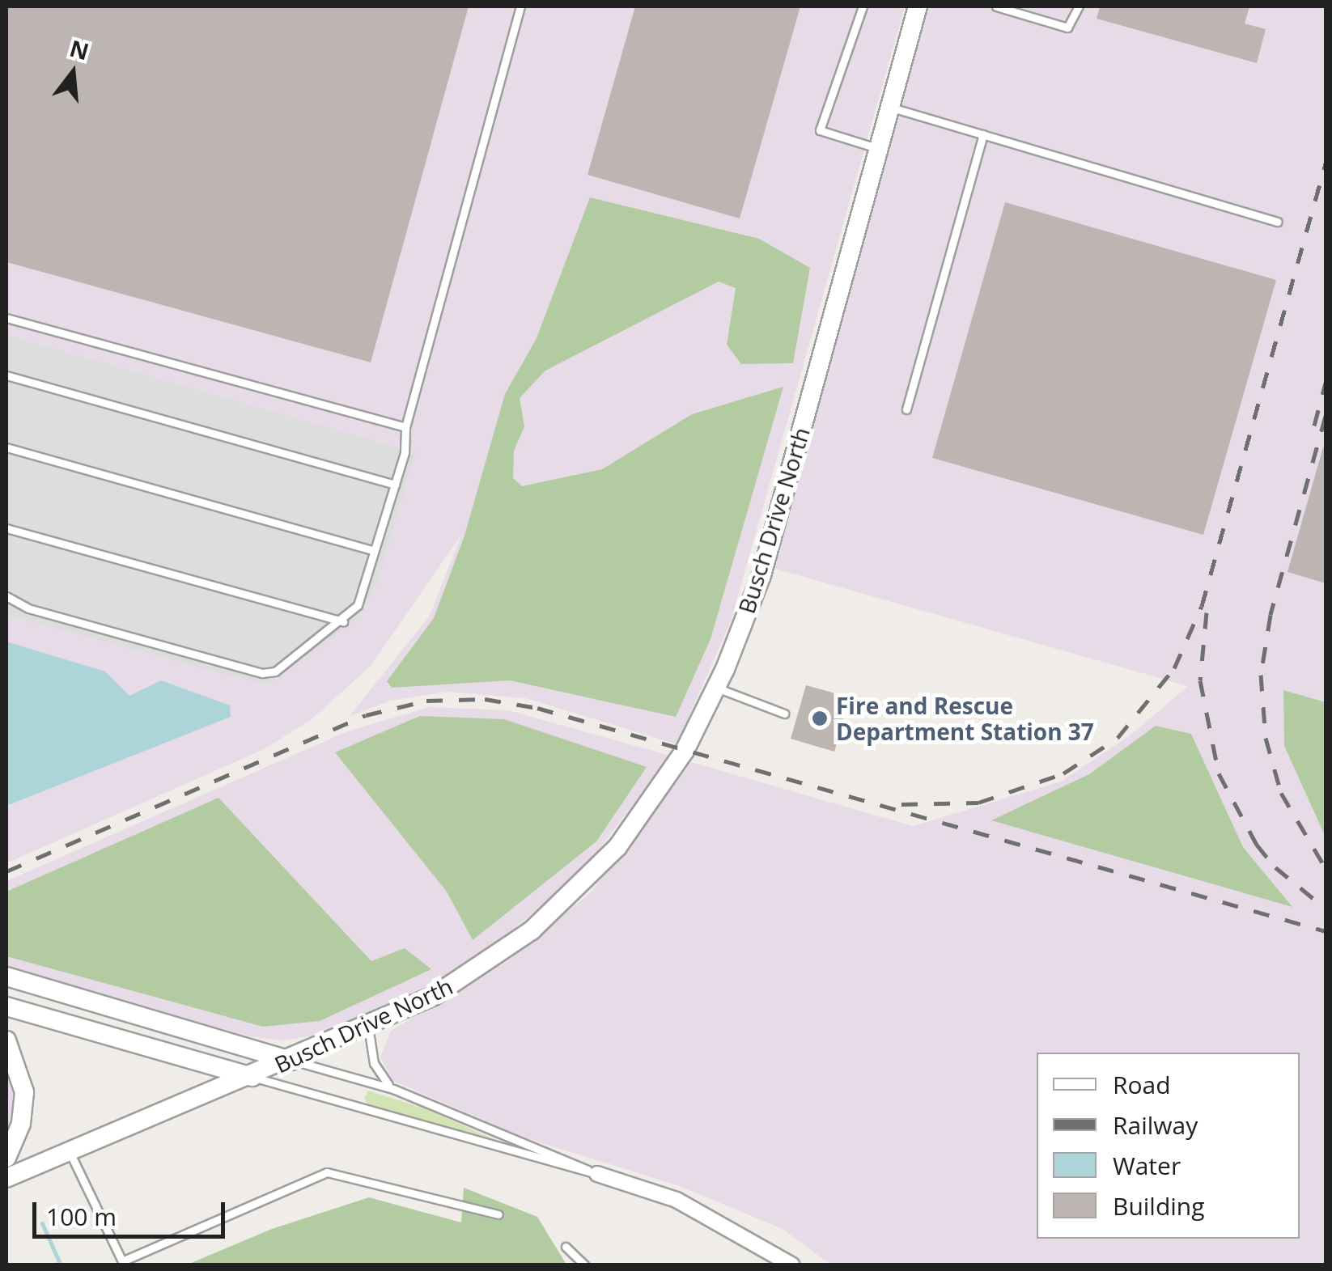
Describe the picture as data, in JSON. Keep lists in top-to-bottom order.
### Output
{
  "streets": {
    "street": ["Busch Drive North"]
  },
  "places": ["Fire and Rescue Department Station 37"],
  "legend": [
    "Road",
    "Railway",
    "Water",
    "Building"
  ],
  "scale_bar": "100 m",
  "north": "top"
}
